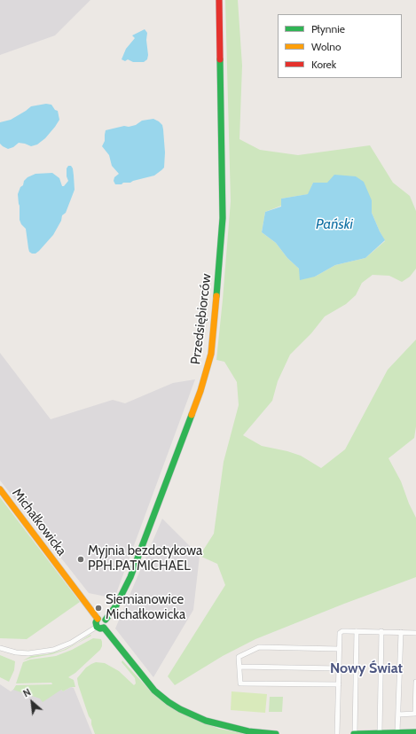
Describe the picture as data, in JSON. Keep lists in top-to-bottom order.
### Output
{
  "streets": {
    "street": ["Przedsiębiorców", "Michałkowicka"]
  },
  "crossings": [
    ["Przedsiębiorców", "Michałkowicka"]
  ],
  "districts": ["Nowy Świat"],
  "water": ["Pański"],
  "places": ["Myjnia bezdotykowa PPH.PATMICHAEL", "Siemianowice Michałkowicka"],
  "legend": ["Płynnie", "Wolno", "Korek"],
  "north": "top left"
}
